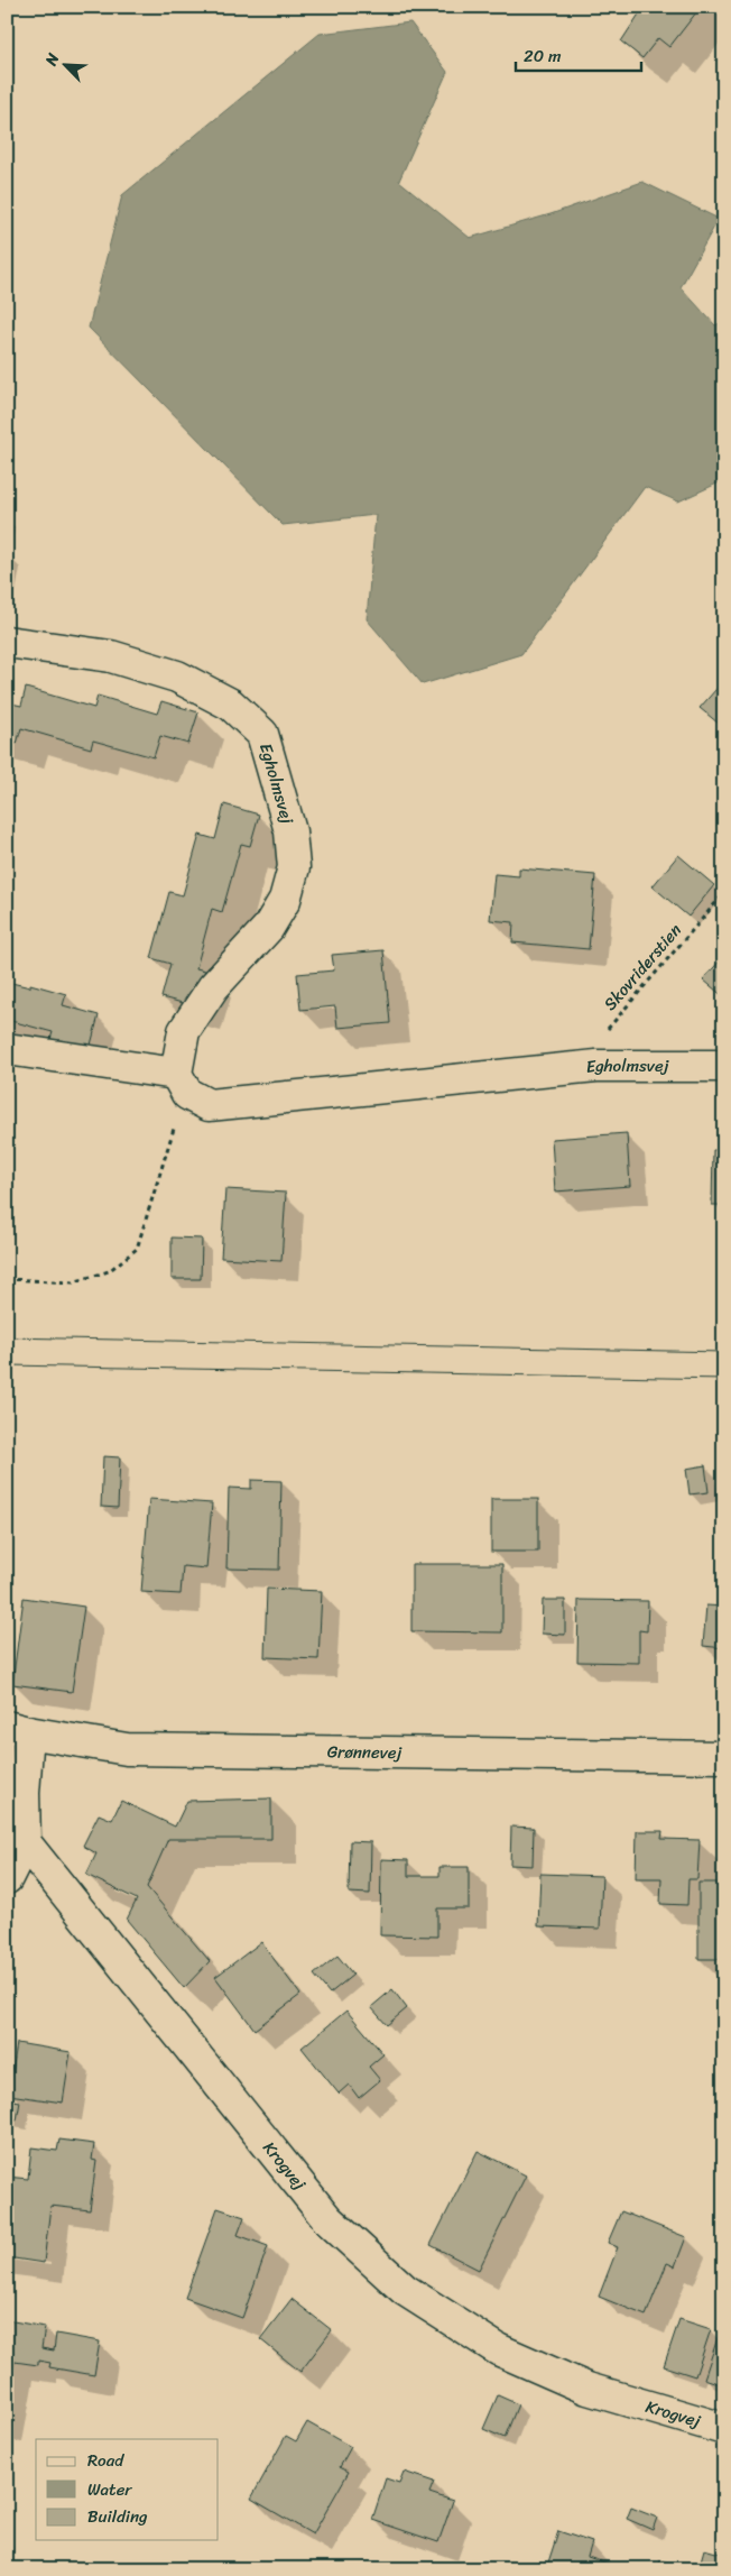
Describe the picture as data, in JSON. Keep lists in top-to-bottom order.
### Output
{
  "streets": {
    "street": ["Egholmsvej", "Grønnevej", "Krogvej"],
    "path": ["Skovriderstien"]
  },
  "crossings": [
    ["Egholmsvej", "Skovriderstien"]
  ],
  "legend": ["Road", "Water", "Building"],
  "scale_bar": "20 m",
  "north": "top left"
}
